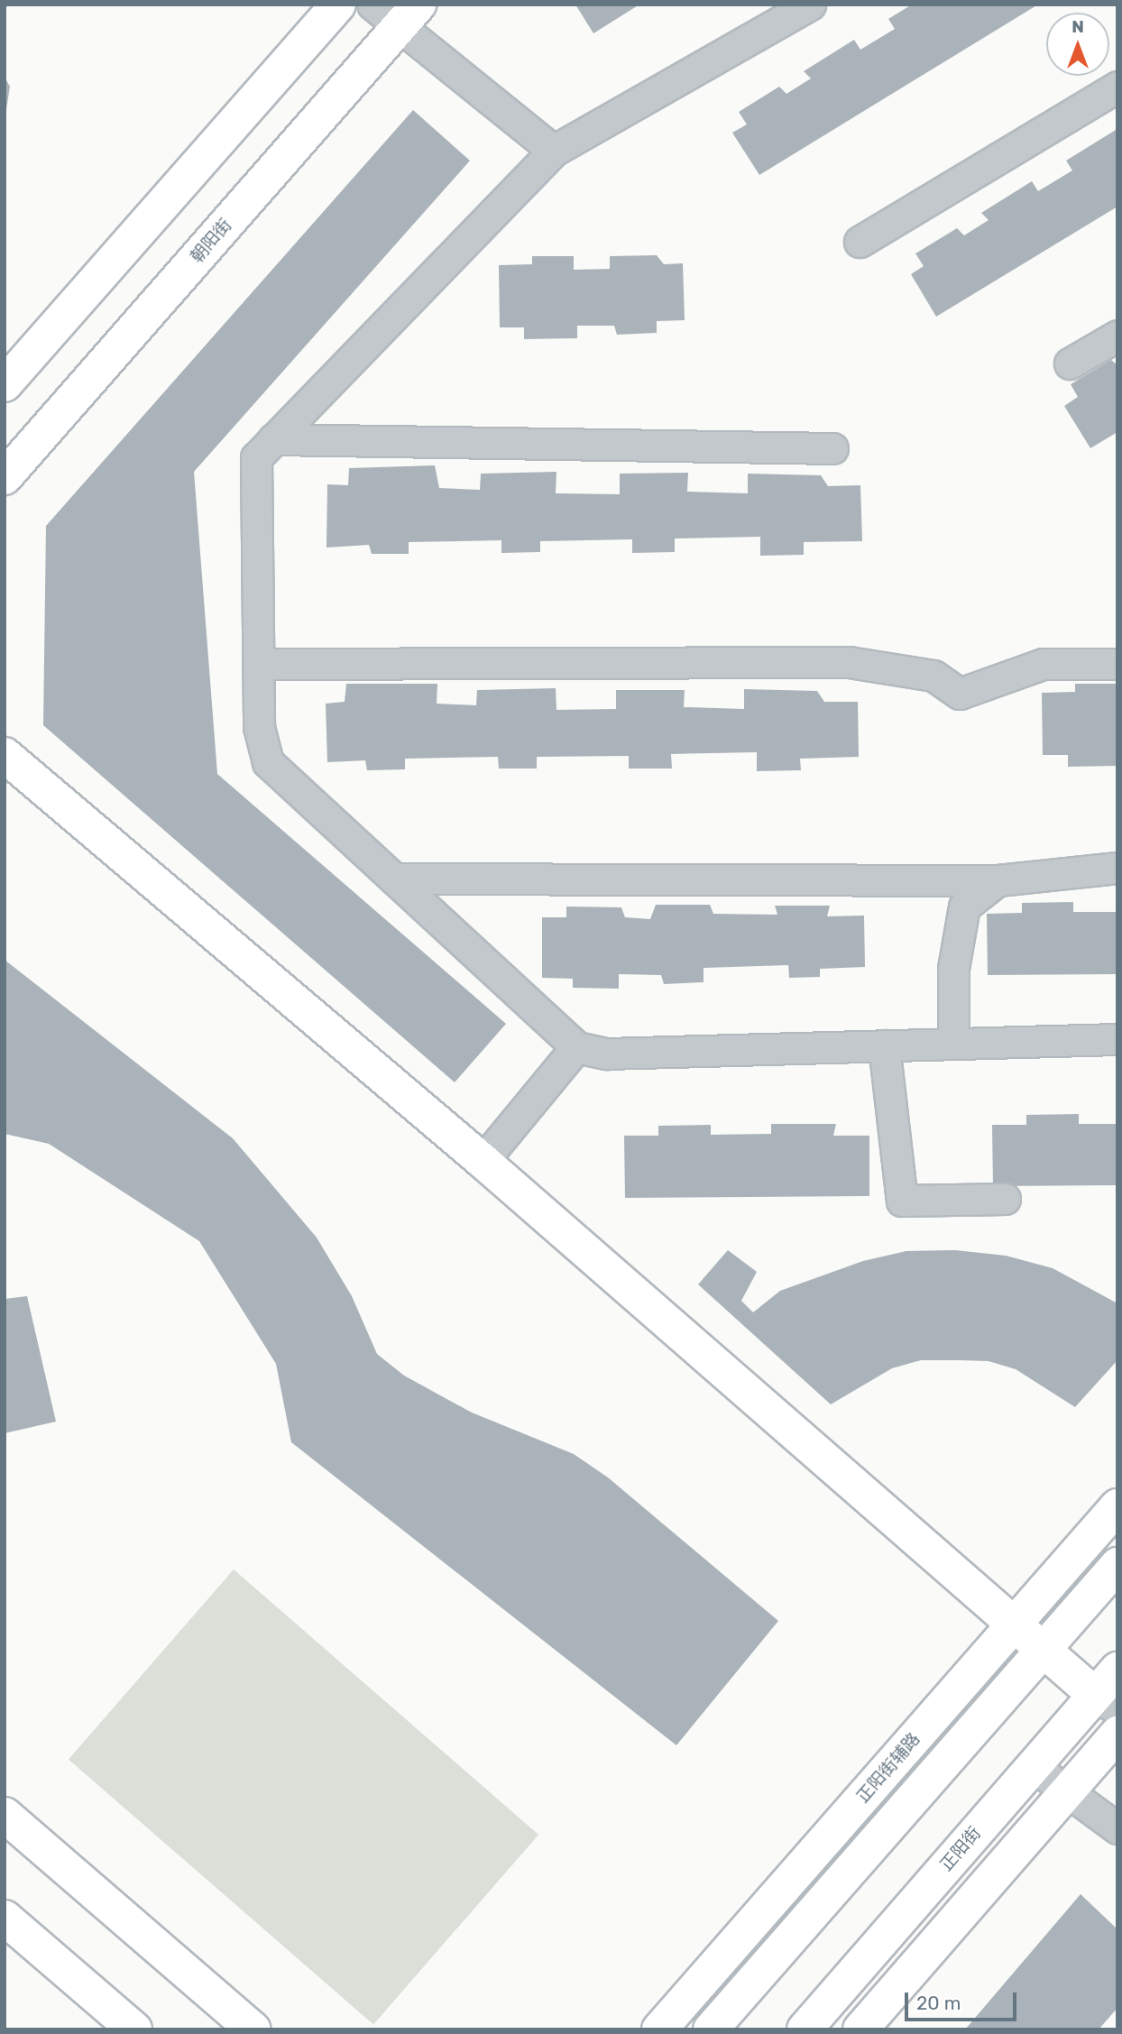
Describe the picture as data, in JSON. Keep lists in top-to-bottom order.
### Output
{
  "streets": {
    "street": ["朝阳街", "正阳街辅路", "正阳街"]
  },
  "scale_bar": "20 m",
  "north": "top"
}
